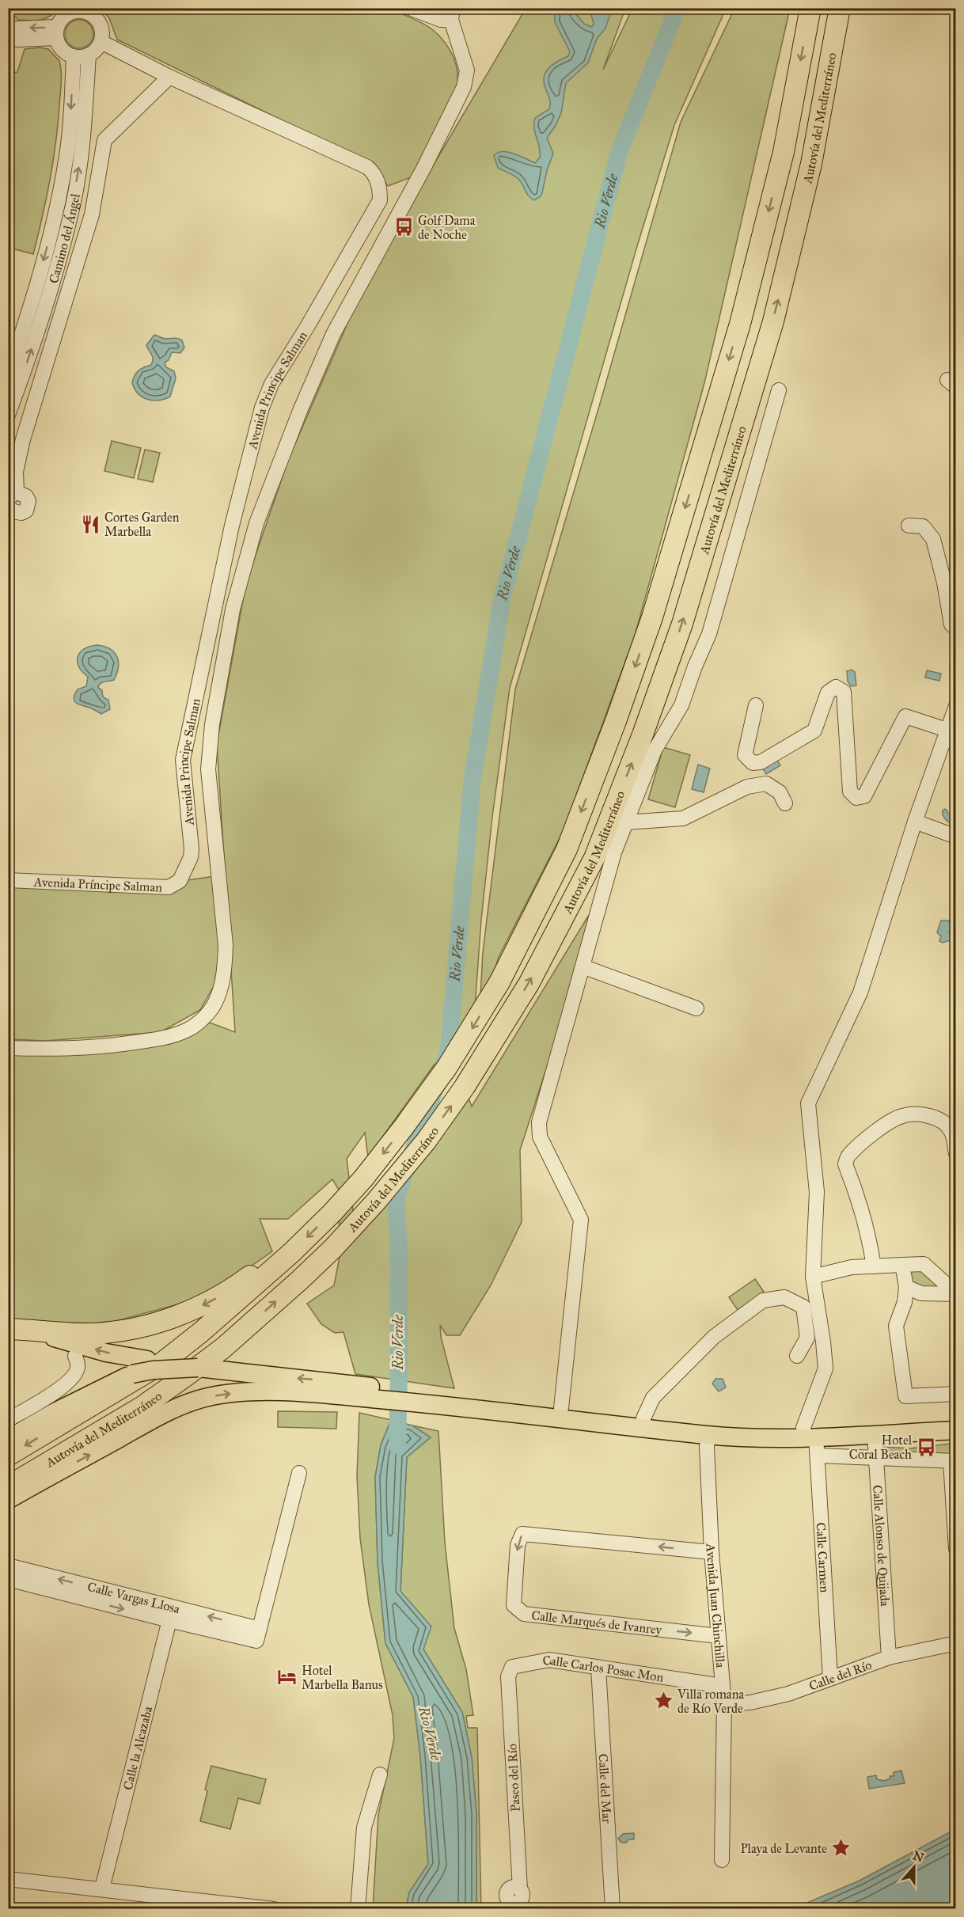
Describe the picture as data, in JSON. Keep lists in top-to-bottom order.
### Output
{
  "streets": {
    "highway": ["Autovía del Mediterráneo"],
    "street": [
      "Camino del Ángel",
      "Avenida Principe Salman",
      "Avenida Príncipe Salman",
      "Calle Alonso de Quijada",
      "Calle Carmen",
      "Calle Vargas Llosa",
      "Avenida Juan Chinchilla",
      "Calle Marqués de Ivanrey",
      "Calle Carlos Posac Mon",
      "Calle del Río",
      "Calle la Alcazaba",
      "Paseo del Río",
      "Calle del Mar"
    ]
  },
  "crossings": [
    ["Camino del Ángel", "Avenida Principe Salman"],
    ["Avenida Principe Salman", "Avenida Príncipe Salman"],
    ["Calle Alonso de Quijada", "Calle del Río"],
    ["Calle Carmen", "Calle del Río"],
    ["Calle Vargas Llosa", "Calle la Alcazaba"],
    ["Avenida Juan Chinchilla", "Calle Marqués de Ivanrey"],
    ["Avenida Juan Chinchilla", "Calle Carlos Posac Mon"],
    ["Avenida Juan Chinchilla", "Calle del Río"],
    ["Calle Carlos Posac Mon", "Paseo del Río"],
    ["Calle Carlos Posac Mon", "Calle del Mar"]
  ],
  "water": ["Rio Verde"],
  "places": {
    "bus stop": ["Golf Dama de Noche", "Hotel Coral Beach"],
    "restaurant": ["Cortes Garden Marbella"],
    "hotel": ["Hotel Marbella Banus"],
    "place": ["Villa romana de Río Verde", "Playa de Levante"]
  },
  "north": "top"
}
